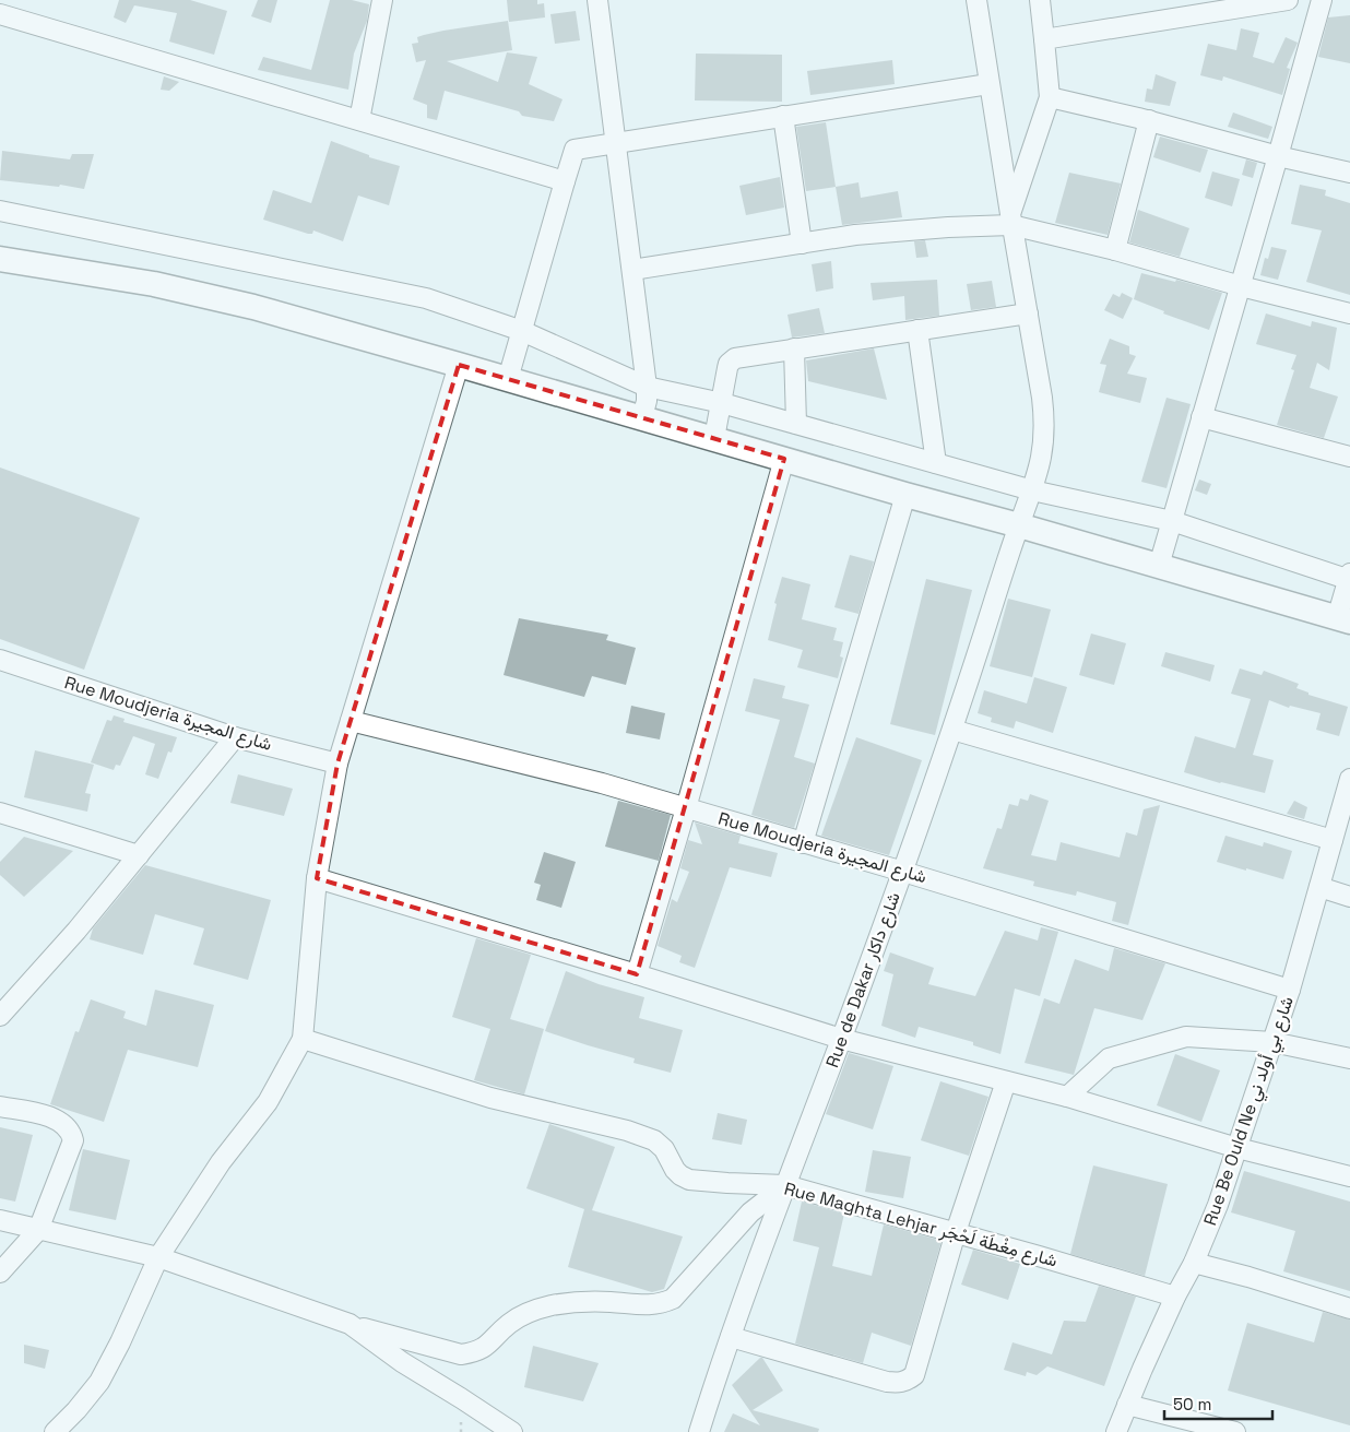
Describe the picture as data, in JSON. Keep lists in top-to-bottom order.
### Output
{
  "streets": {
    "street": [
      "Rue Moudjeria شارع المجيرة",
      "Rue de Dakar شارع داكار",
      "Rue Be Ould Ne شارع بي أولد ني",
      "Rue Maghta Lehjar شارع مِغْطَة لَحْجَر"
    ]
  },
  "crossings": [
    ["Rue Moudjeria شارع المجيرة", "Rue de Dakar شارع داكار"],
    ["Rue Moudjeria شارع المجيرة", "Rue Be Ould Ne شارع بي أولد ني"],
    ["Rue de Dakar شارع داكار", "Rue Maghta Lehjar شارع مِغْطَة لَحْجَر"],
    ["Rue Be Ould Ne شارع بي أولد ني", "Rue Maghta Lehjar شارع مِغْطَة لَحْجَر"]
  ],
  "scale_bar": "50 m"
}
